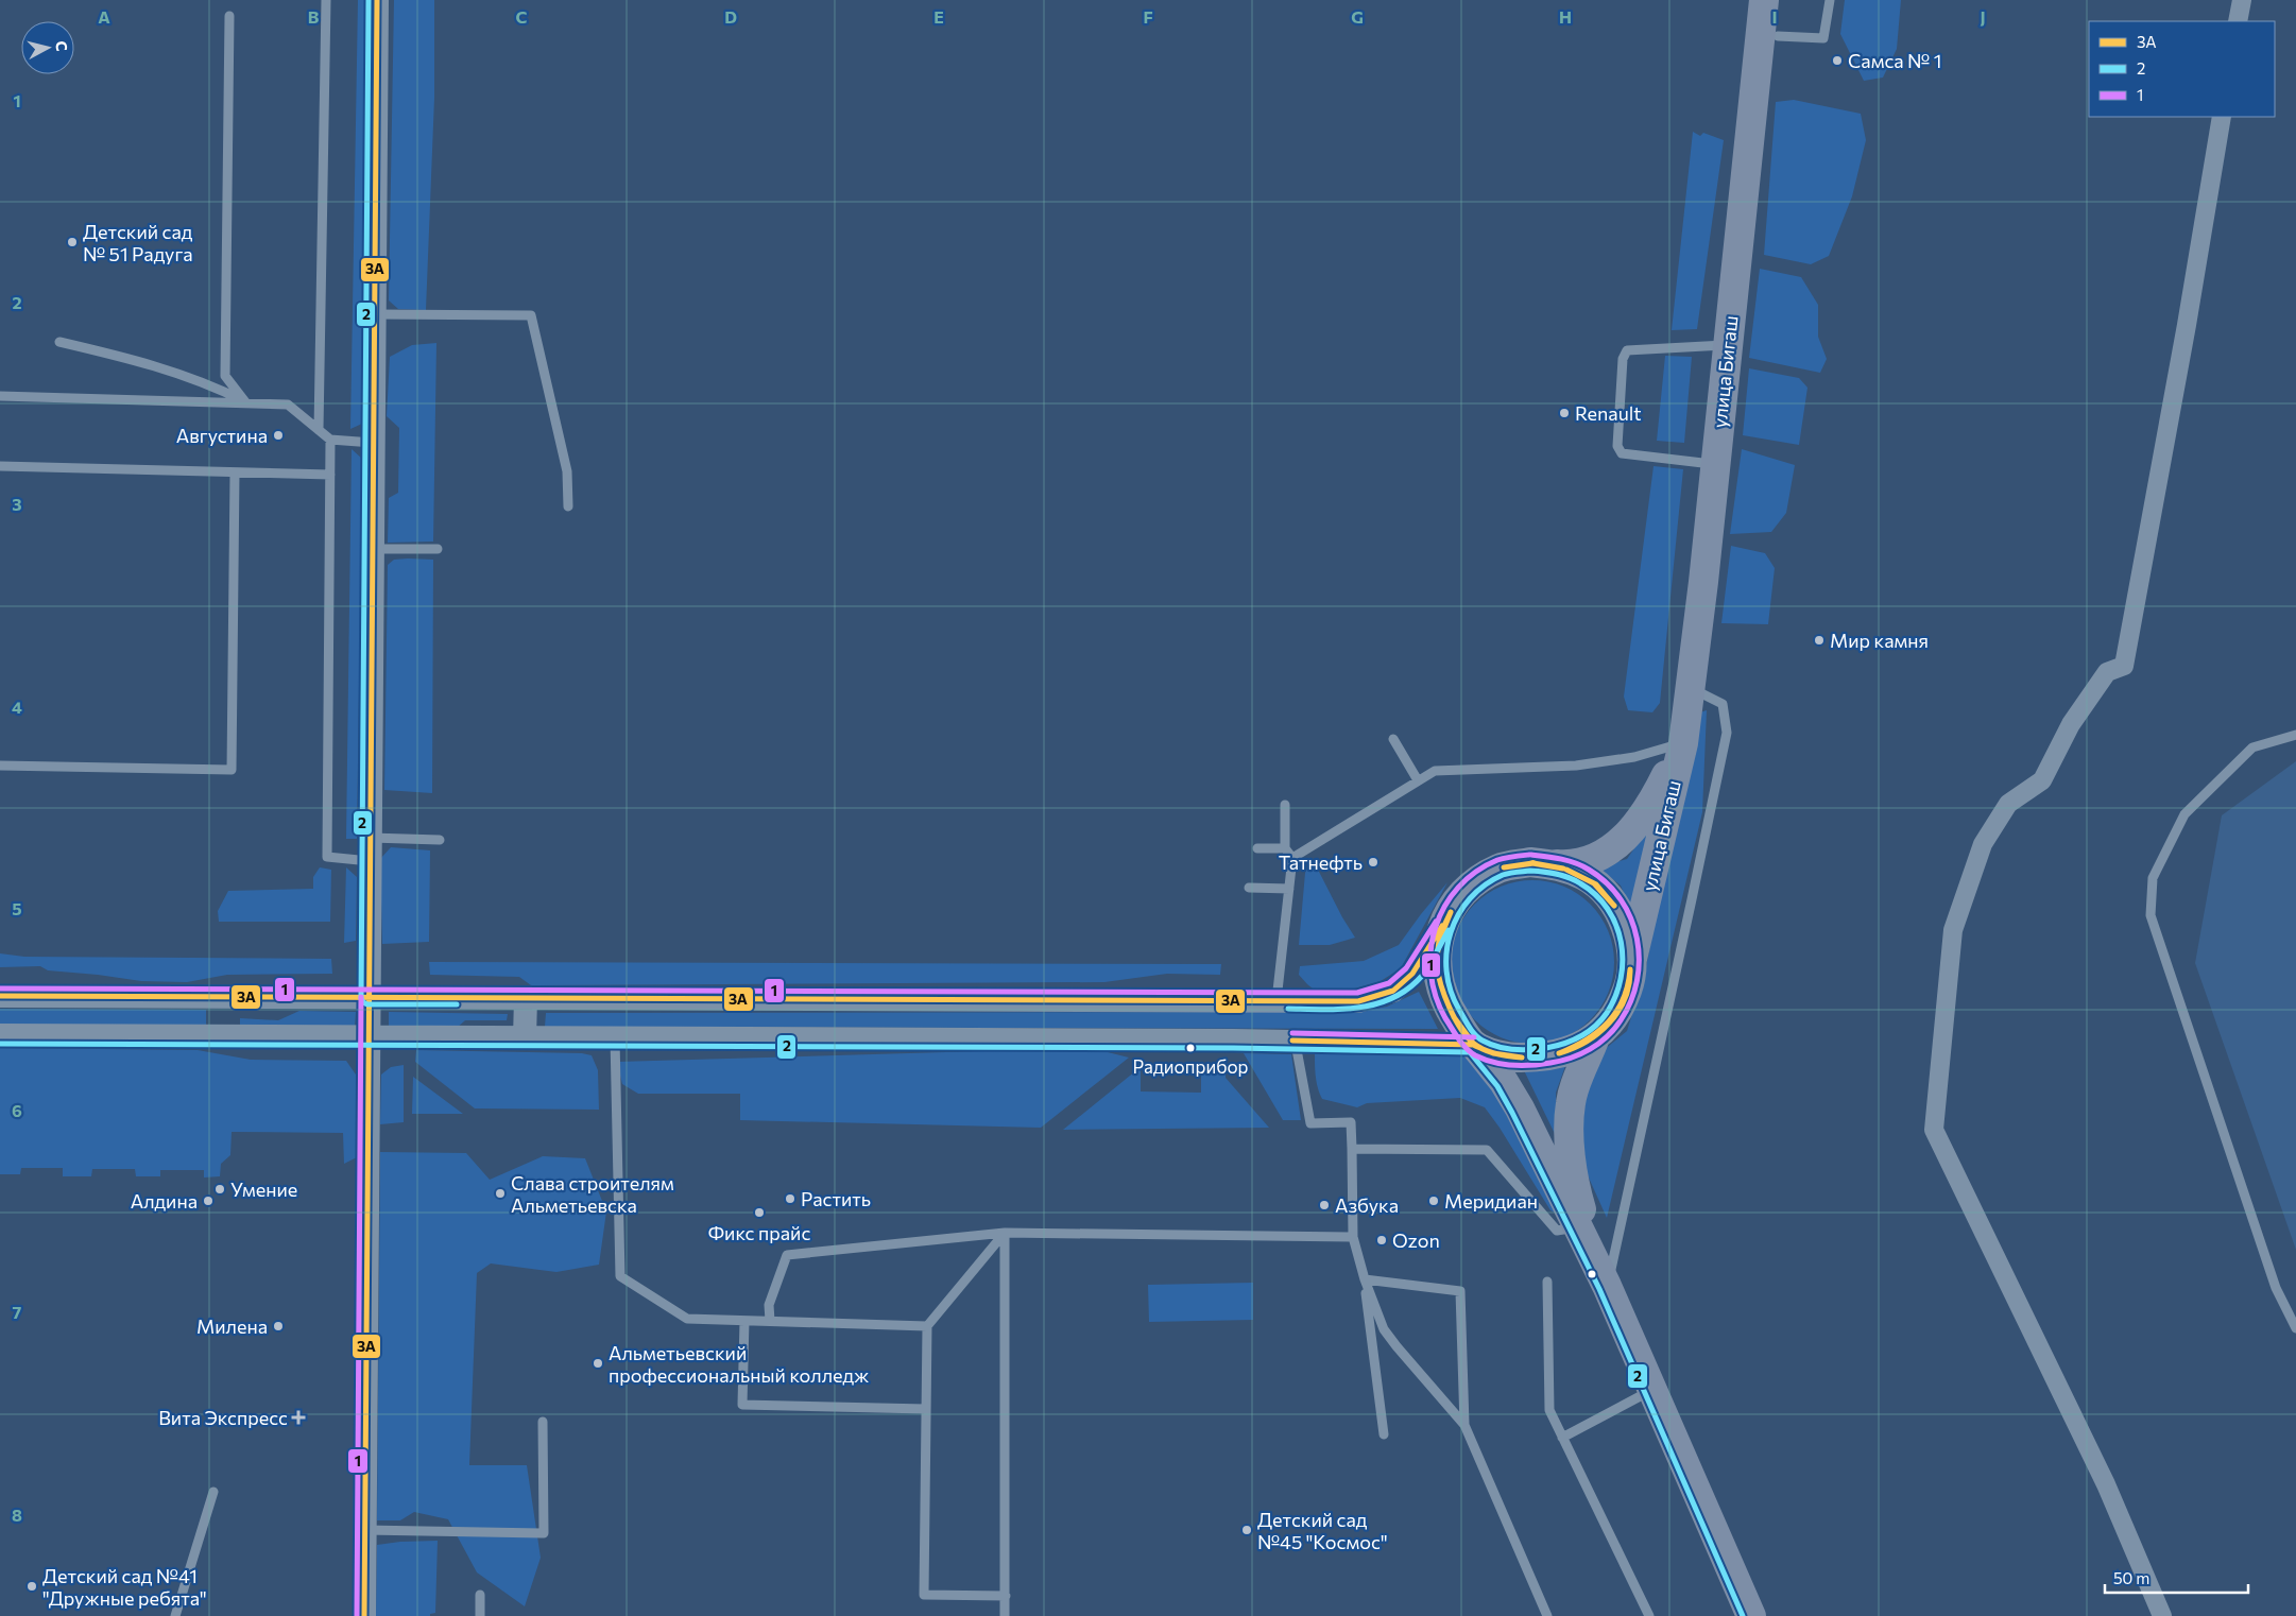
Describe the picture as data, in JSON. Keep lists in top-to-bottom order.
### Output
{
  "streets": {
    "main road": ["улица Бигаш"]
  },
  "places": {
    "other": [
      "Самса № 1",
      "Детский сад № 51 Радуга",
      "Renault",
      "Августина",
      "Мир камня",
      "Татнефть",
      "Радиоприбор",
      "Умение",
      "Слава строителям Альметьевска",
      "Растить",
      "Алдина",
      "Меридиан",
      "Азбука",
      "Фикс прайс",
      "Ozon",
      "Милена",
      "Альметьевский профессиональный колледж",
      "Детский сад №45 \"Космос\"",
      "Детский сад №41 \"Дружные ребята\""
    ],
    "health": ["Вита Экспресс"]
  },
  "lines": ["transit line 3А", "transit line 2", "transit line 1"],
  "legend": ["3А", "2", "1"],
  "scale_bar": "50 m",
  "north": "right",
  "grid": {
    "columns": [
      "A",
      "B",
      "C",
      "D",
      "E",
      "F",
      "G",
      "H",
      "I",
      "J"
    ],
    "rows": [
      "1",
      "2",
      "3",
      "4",
      "5",
      "6",
      "7",
      "8"
    ]
  }
}
